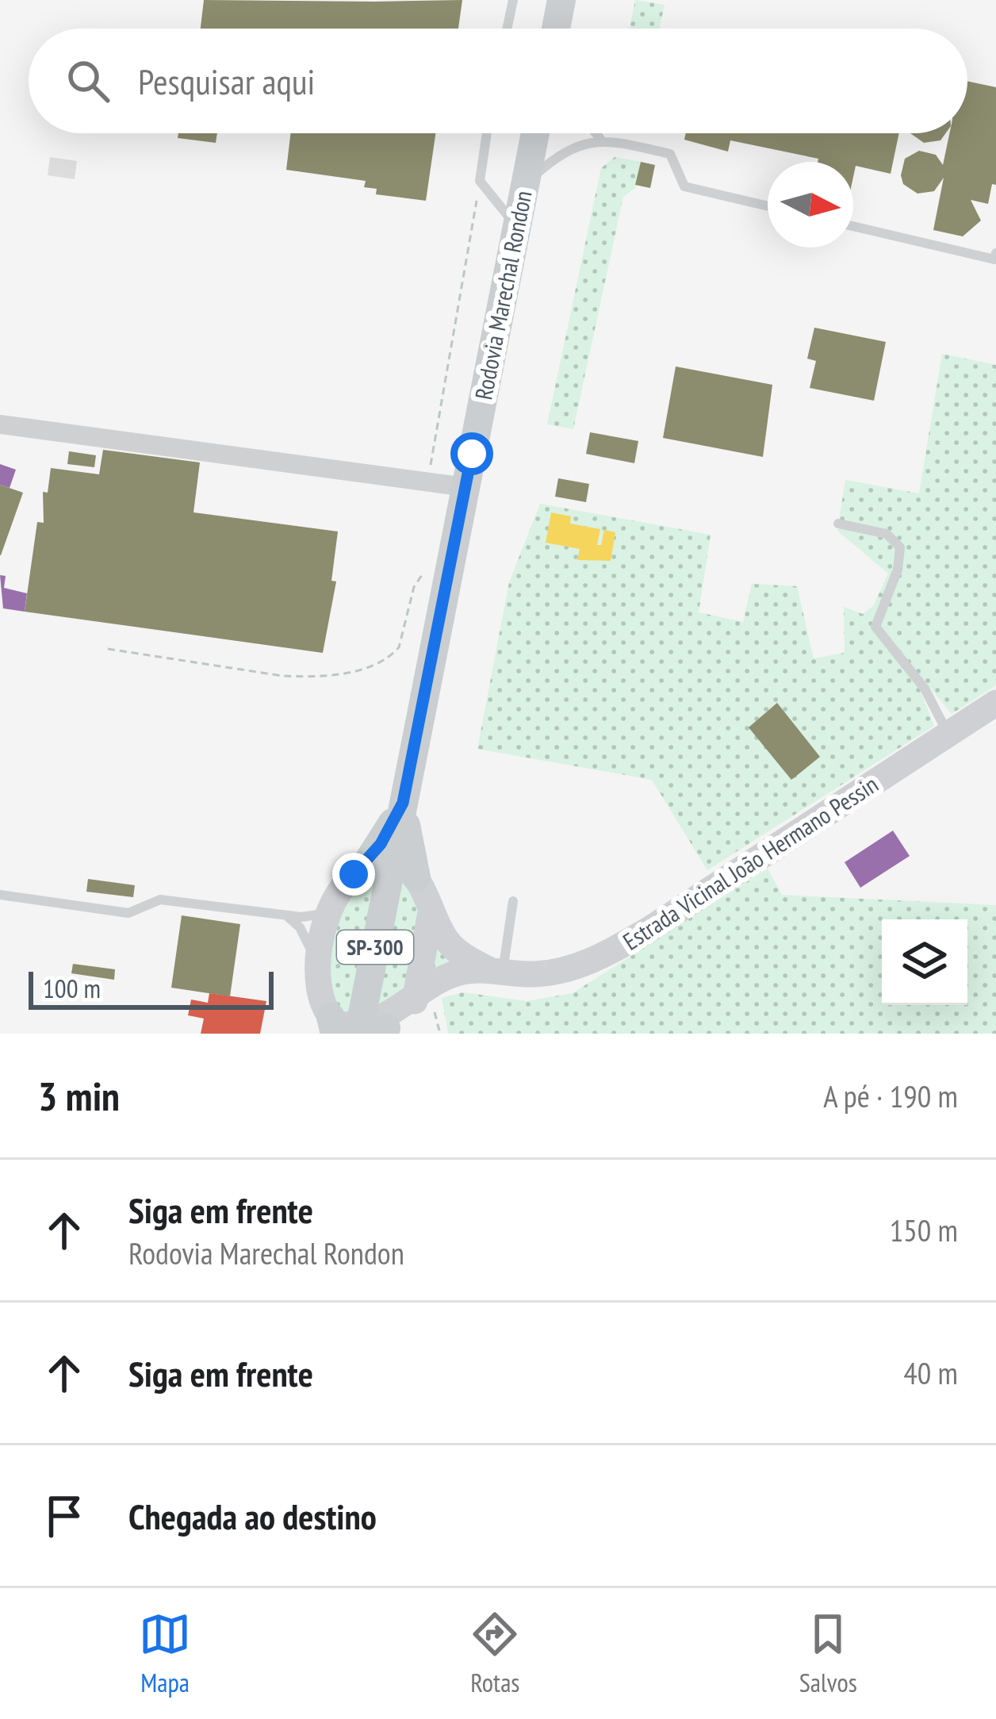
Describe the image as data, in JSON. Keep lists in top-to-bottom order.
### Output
{
  "streets": {
    "main road": ["Rodovia Marechal Rondon", "Estrada Vicinal João Hermano Pessin", "SP-300"]
  },
  "crossings": [
    ["Rodovia Marechal Rondon", "Estrada Vicinal João Hermano Pessin"]
  ],
  "scale_bar": "100 m",
  "north": "right",
  "page": {
    "search": "Pesquisar aqui",
    "scale": "100 m",
    "heading": ["3 min", "A pé · 190 m"],
    "list": [
      ["Siga em frente", "Rodovia Marechal Rondon", "150 m"],
      ["Siga em frente", "40 m"],
      "Chegada ao destino"
    ],
    "nav": ["Mapa", "Rotas", "Salvos"]
  }
}
